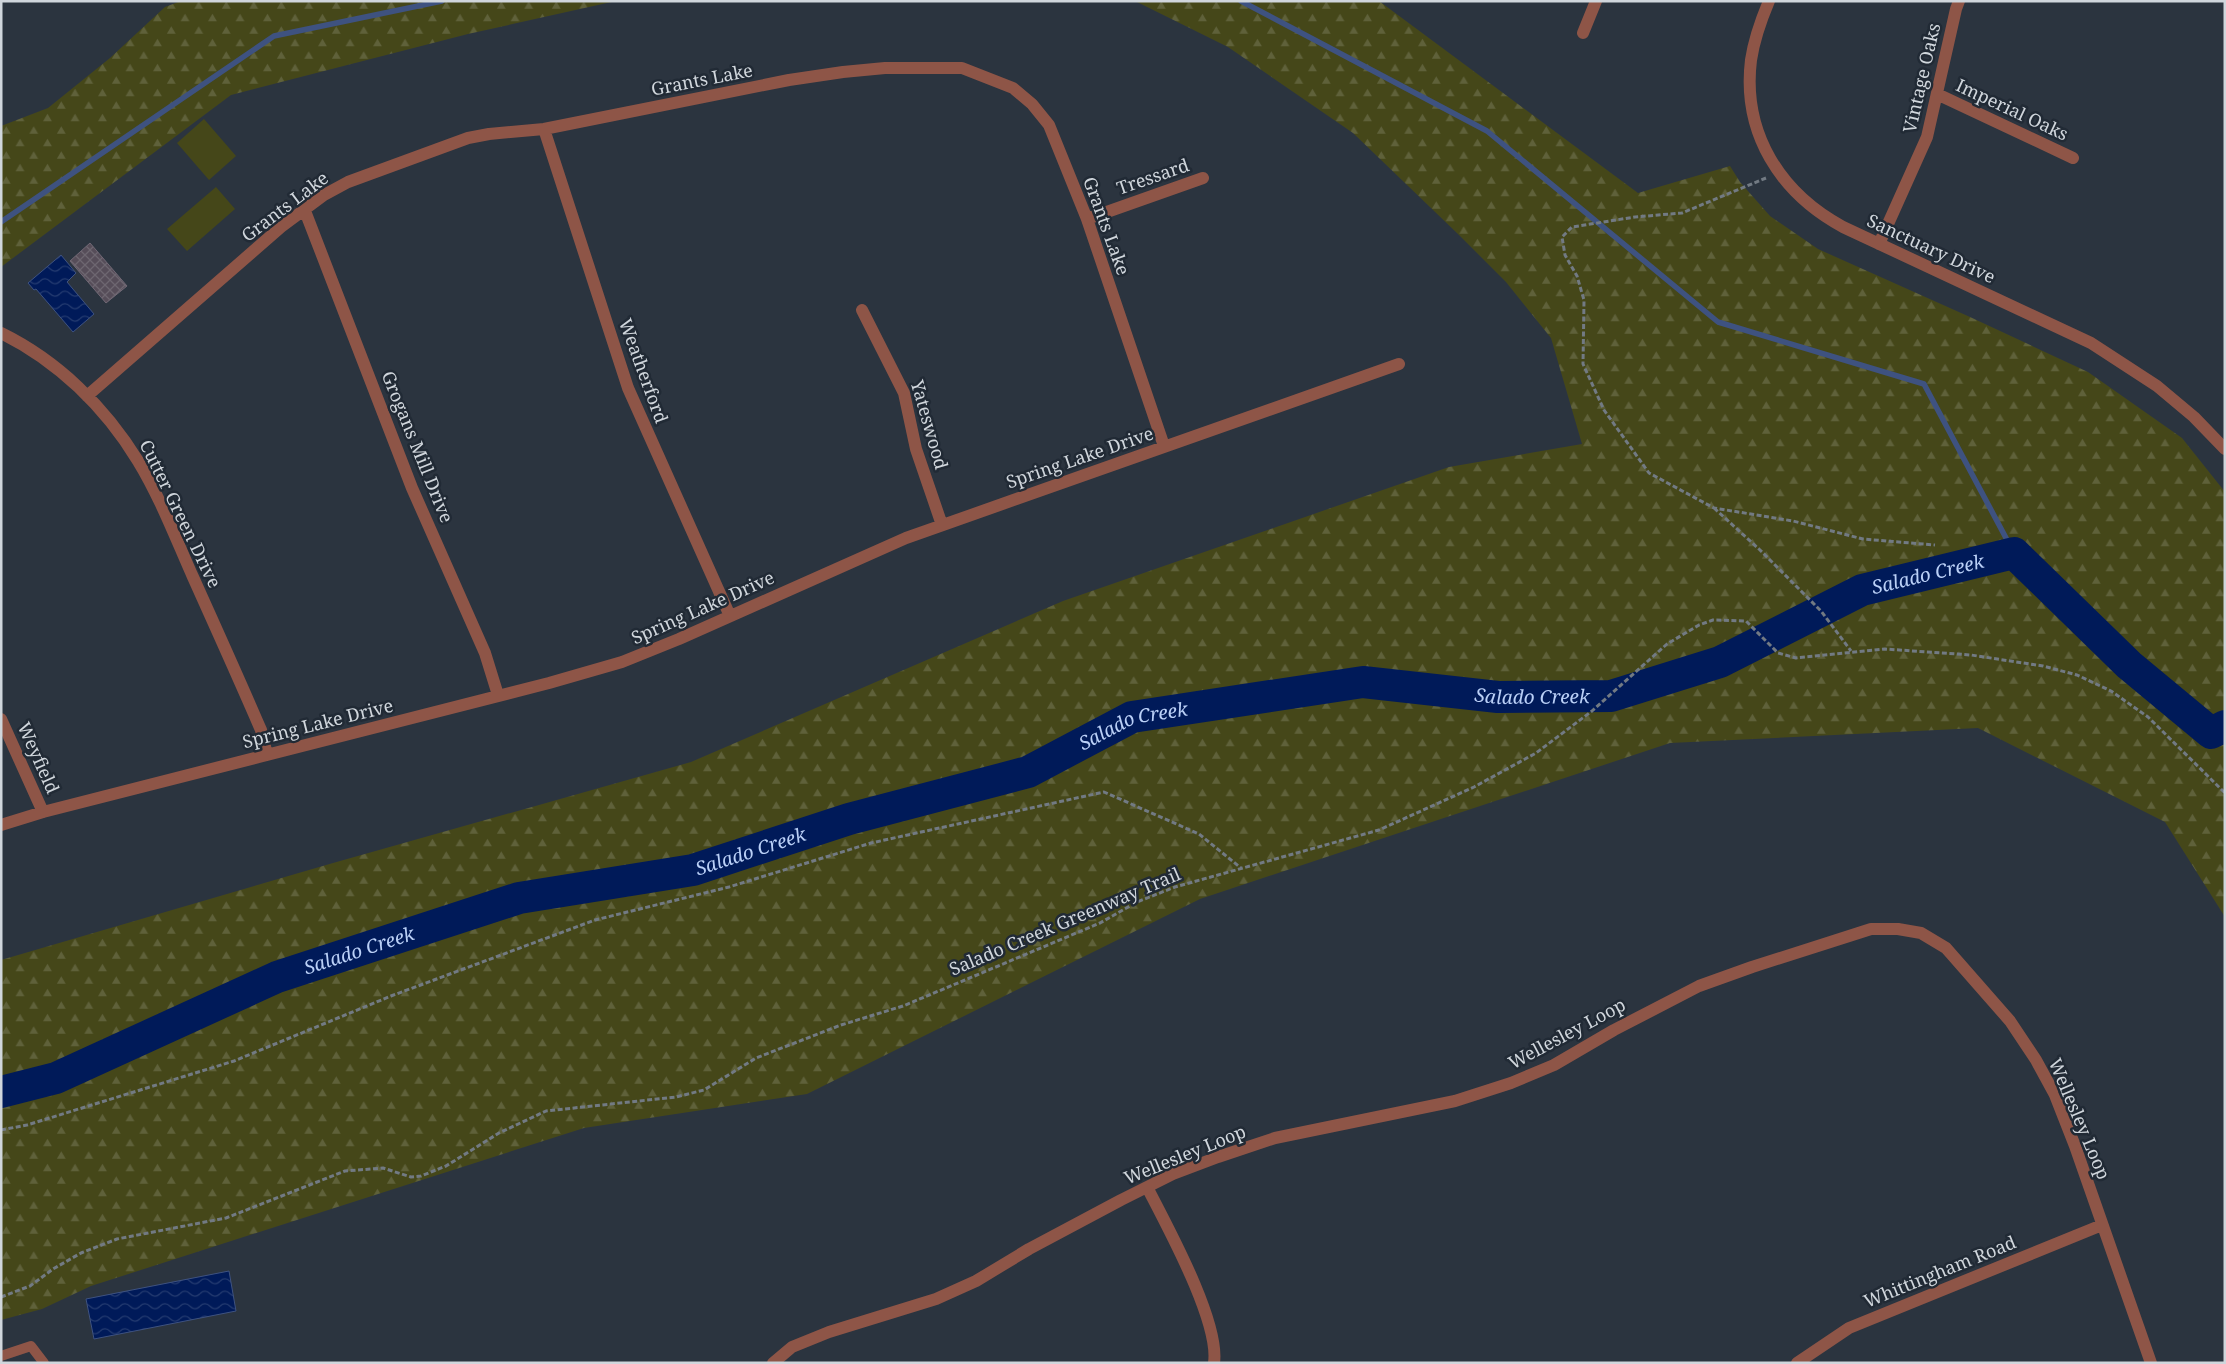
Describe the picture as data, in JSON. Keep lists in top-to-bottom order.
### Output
{
  "streets": {
    "street": [
      "Vintage Oaks",
      "Grants Lake",
      "Imperial Oaks",
      "Tressard",
      "Sanctuary Drive",
      "Weatherford",
      "Yateswood",
      "Grogans Mill Drive",
      "Spring Lake Drive",
      "Cutter Green Drive",
      "Weyfield",
      "Wellesley Loop",
      "Whittingham Road"
    ],
    "path": ["Salado Creek Greenway Trail"]
  },
  "crossings": [
    ["Vintage Oaks", "Imperial Oaks"],
    ["Vintage Oaks", "Sanctuary Drive"],
    ["Grants Lake", "Tressard"],
    ["Grants Lake", "Weatherford"],
    ["Grants Lake", "Grogans Mill Drive"],
    ["Grants Lake", "Spring Lake Drive"],
    ["Grants Lake", "Cutter Green Drive"],
    ["Weatherford", "Spring Lake Drive"],
    ["Yateswood", "Spring Lake Drive"],
    ["Grogans Mill Drive", "Spring Lake Drive"],
    ["Spring Lake Drive", "Cutter Green Drive"],
    ["Spring Lake Drive", "Weyfield"],
    ["Wellesley Loop", "Whittingham Road"]
  ],
  "water": ["Salado Creek"]
}
